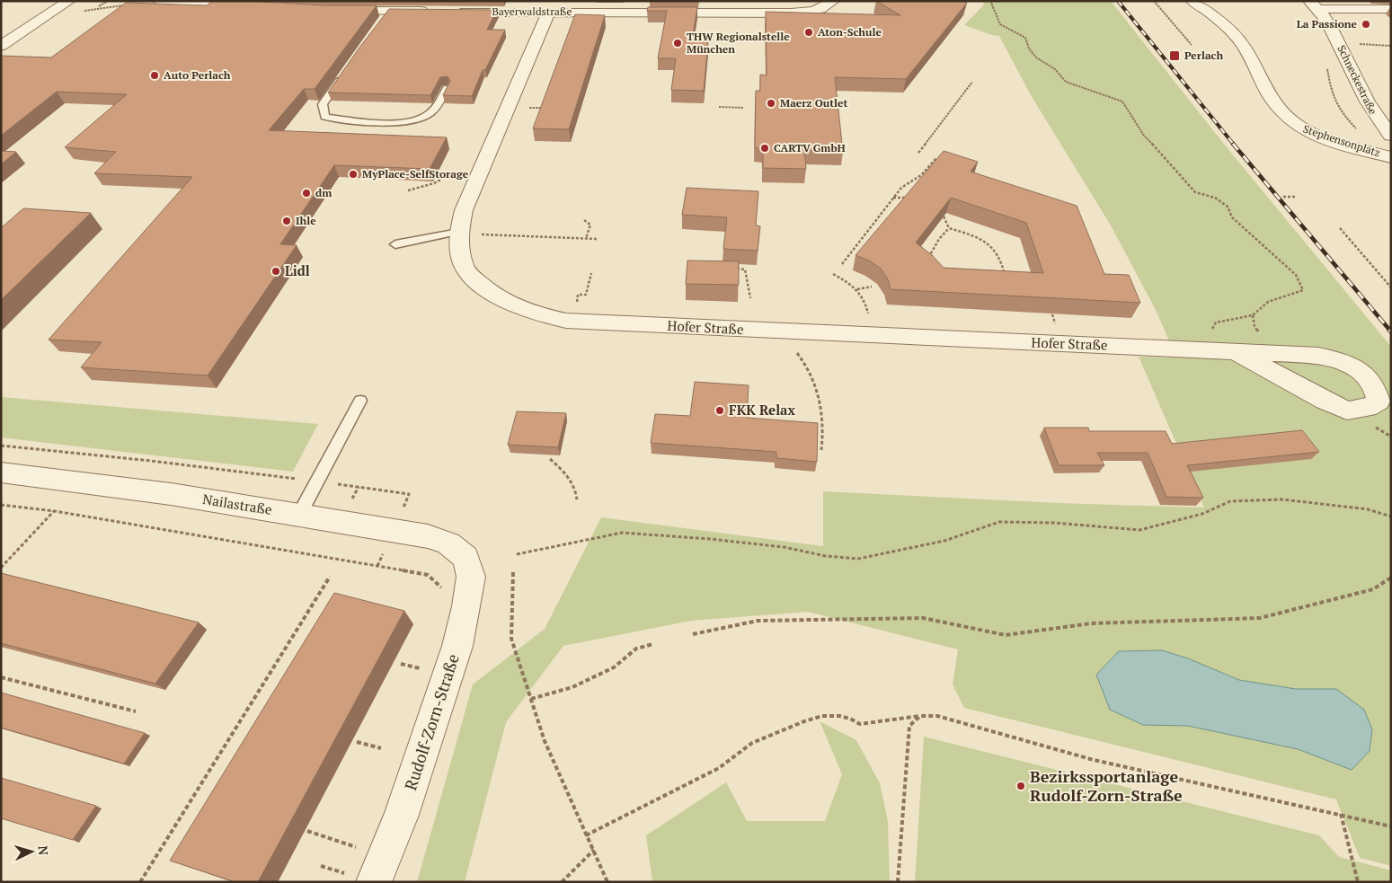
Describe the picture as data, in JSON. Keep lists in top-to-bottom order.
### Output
{
  "streets": {
    "street": [
      "Bayerwaldstraße",
      "Schneckestraße",
      "Stephensonplatz",
      "Hofer Straße",
      "Nailastraße",
      "Rudolf-Zorn-Straße"
    ]
  },
  "crossings": [
    ["Bayerwaldstraße", "Hofer Straße"],
    ["Nailastraße", "Rudolf-Zorn-Straße"]
  ],
  "places": {
    "other": [
      "La Passione",
      "Aton-Schule",
      "THW Regionalstelle München",
      "Auto Perlach",
      "Maerz Outlet",
      "CARTV GmbH",
      "MyPlace-SelfStorage",
      "dm",
      "Ihle",
      "Lidl",
      "FKK Relax",
      "Bezirkssportanlage Rudolf-Zorn-Straße"
    ],
    "transit": ["Perlach"]
  },
  "north": "right"
}
